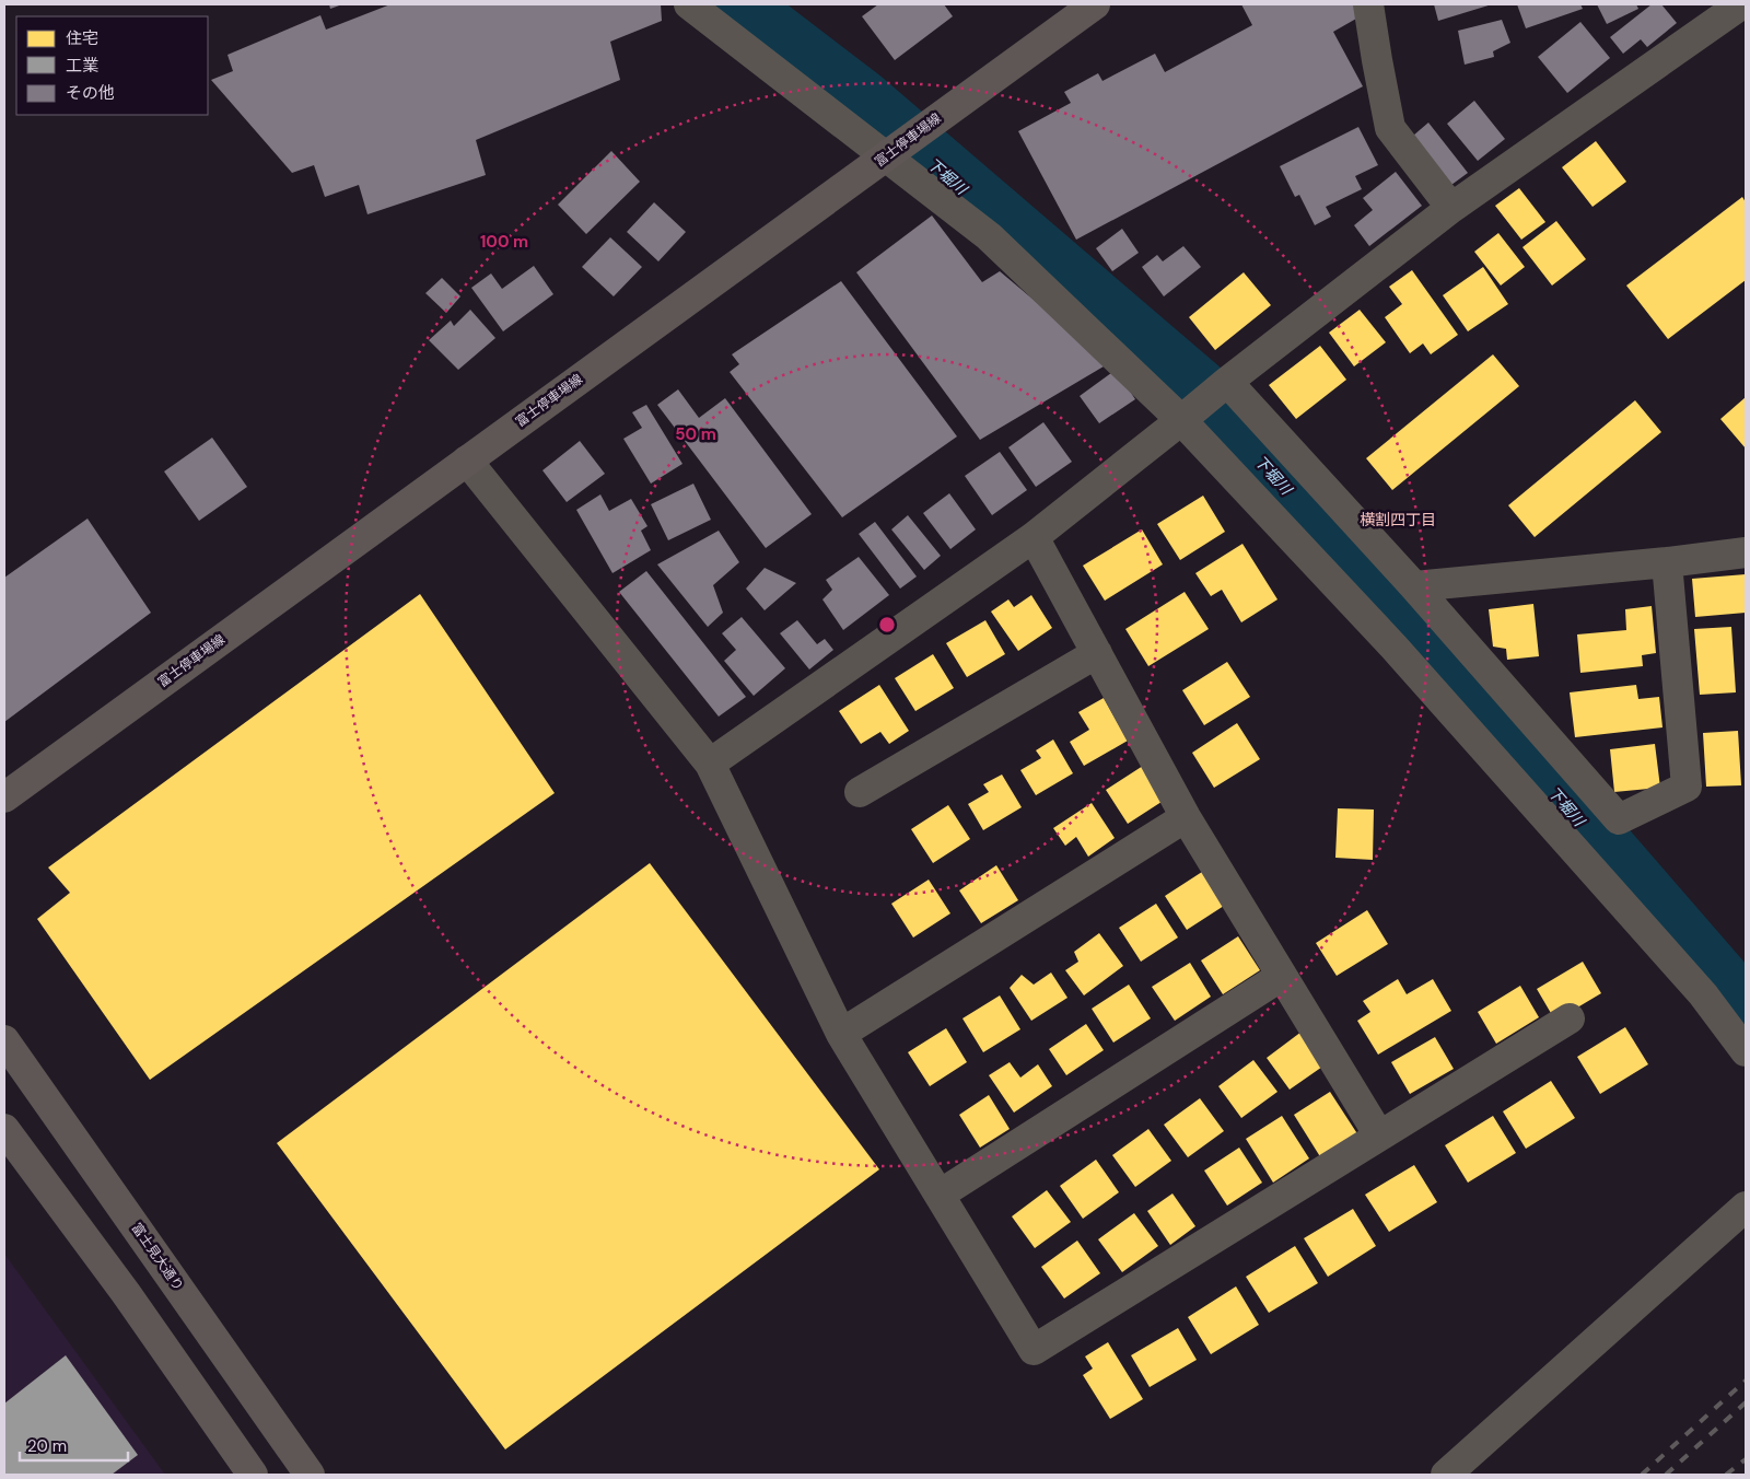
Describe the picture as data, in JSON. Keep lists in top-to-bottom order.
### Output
{
  "streets": {
    "main road": ["富士停車場線", "富士見大通り"]
  },
  "districts": ["横割四丁目"],
  "water": ["下堀川"],
  "legend": ["住宅", "工業", "その他"],
  "scale_bar": "20 m",
  "rings": ["100 m", "50 m"]
}
